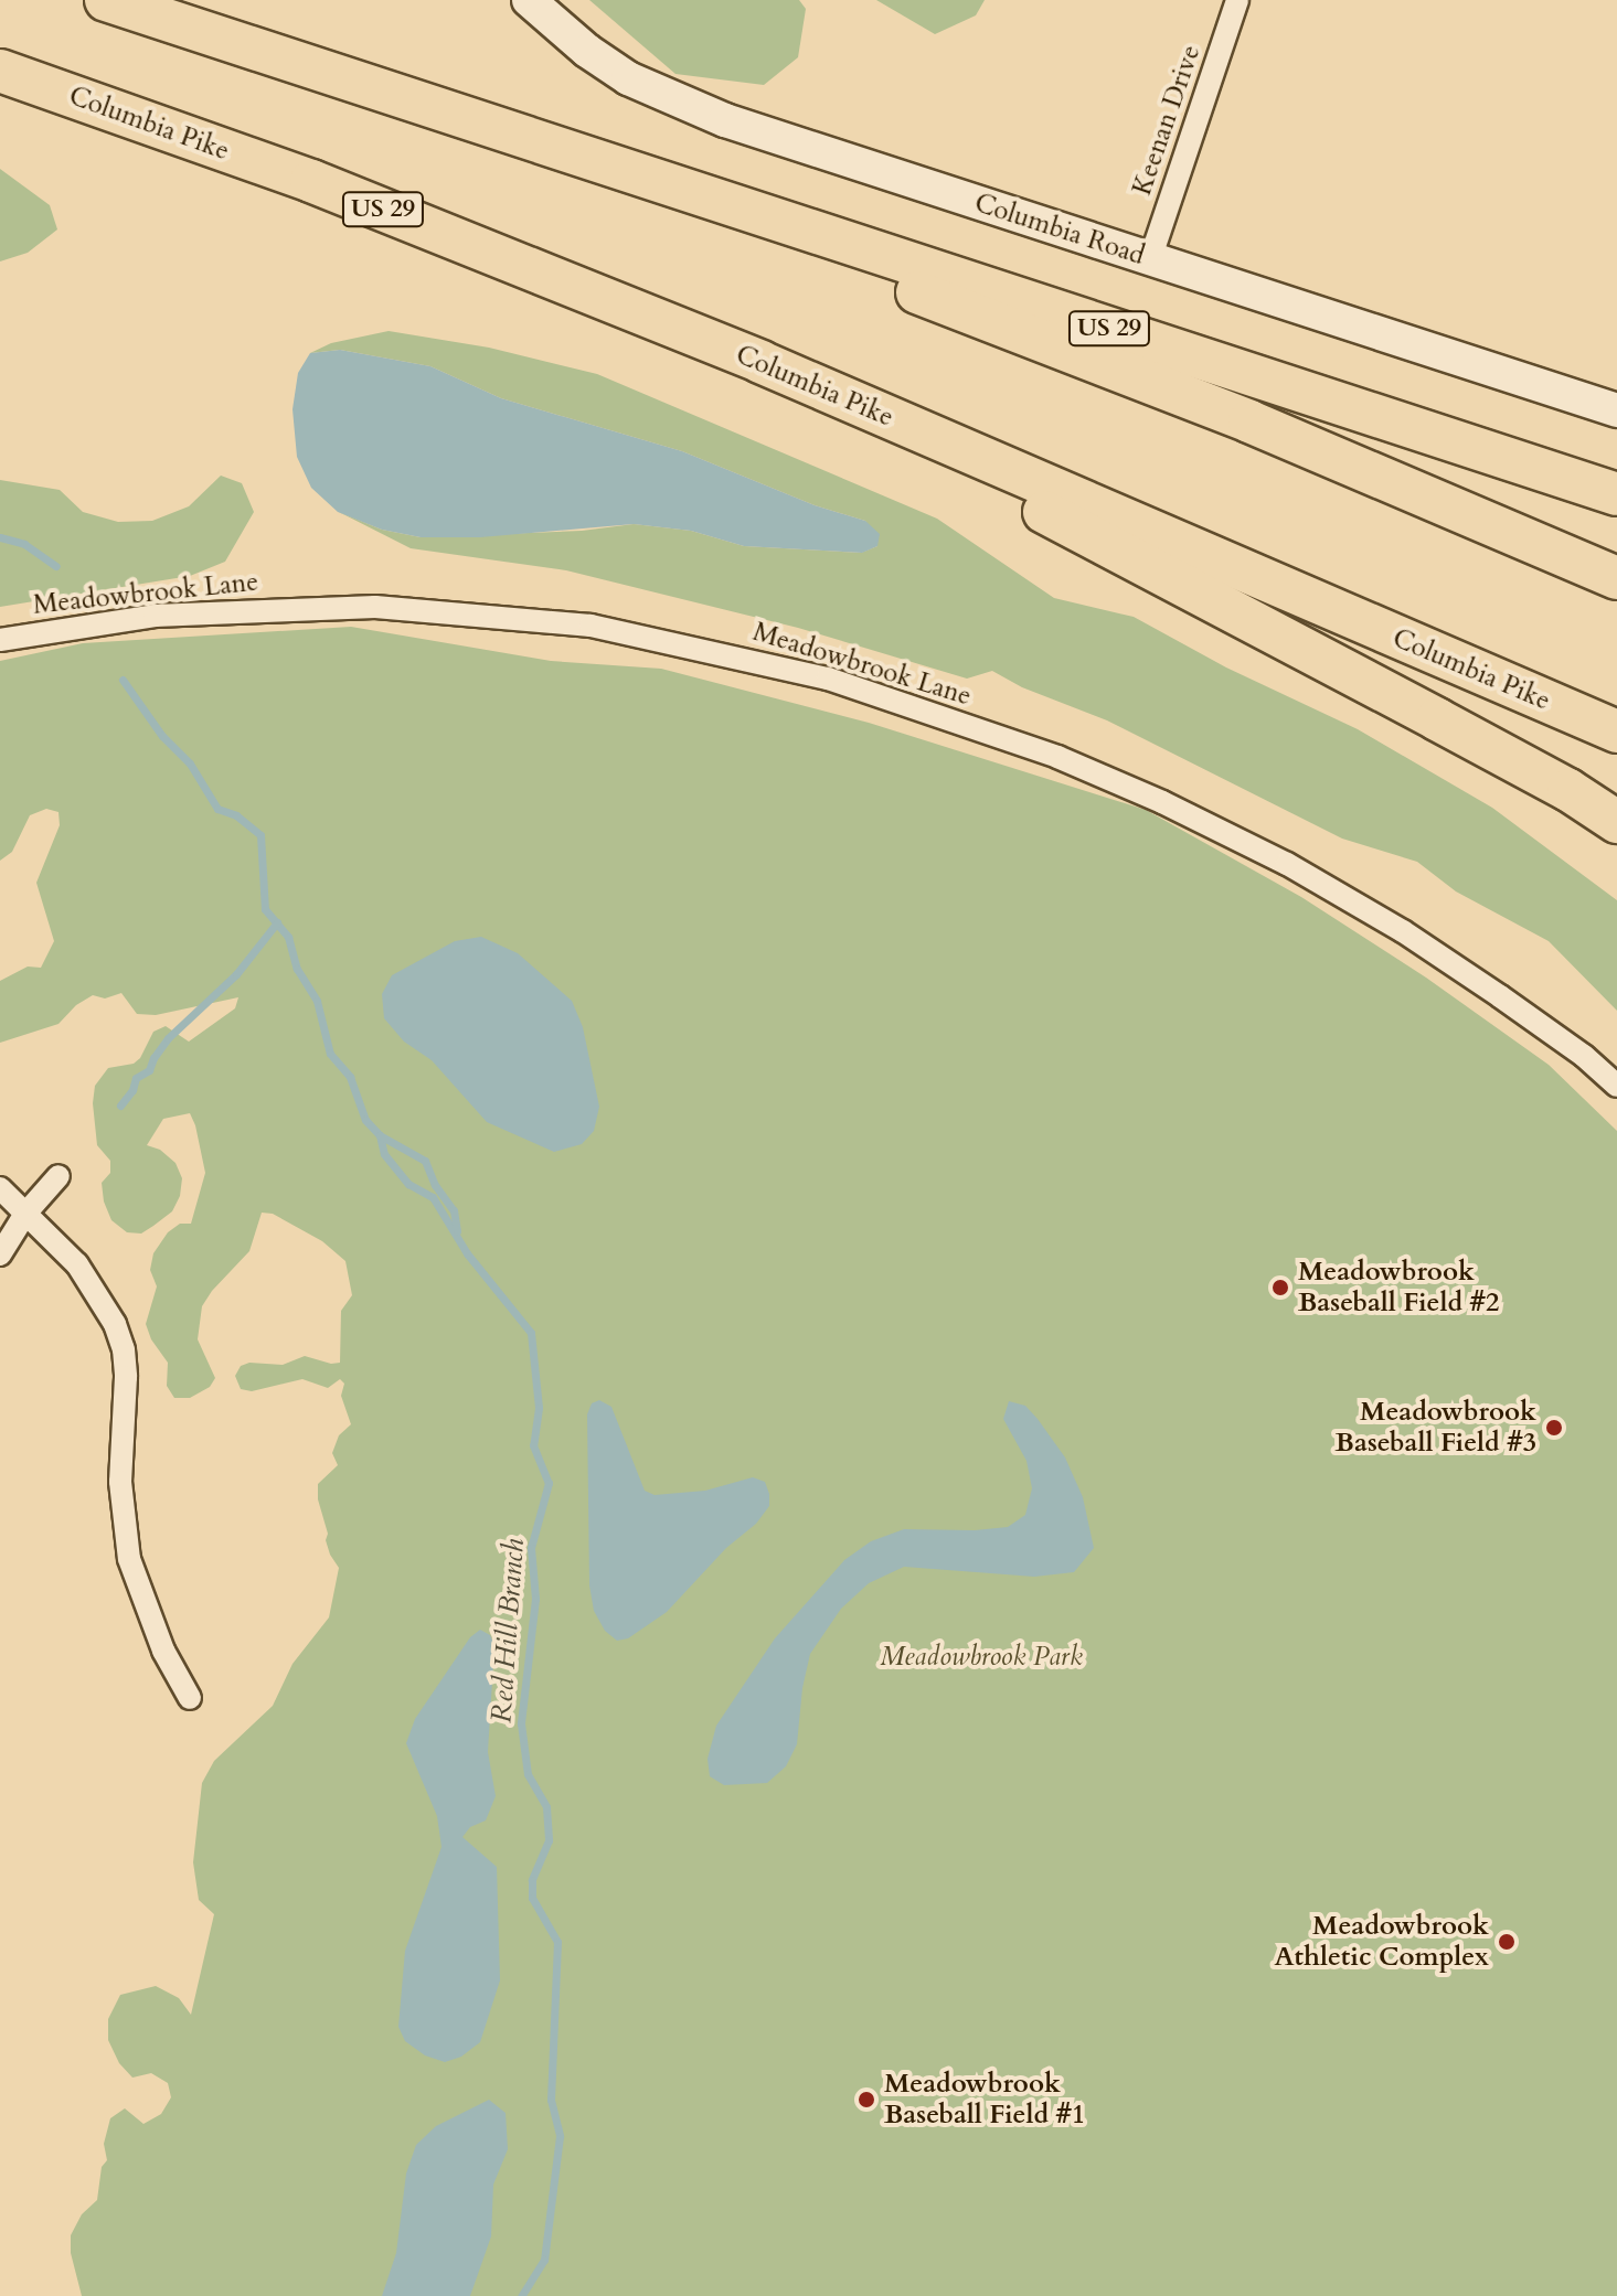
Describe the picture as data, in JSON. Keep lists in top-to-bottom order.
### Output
{
  "streets": {
    "highway": ["Columbia Pike", "US 29"],
    "street": ["Keenan Drive", "Columbia Road", "Meadowbrook Lane"]
  },
  "crossings": [
    ["Keenan Drive", "Columbia Road"]
  ],
  "water": ["Red Hill Branch"],
  "parks": ["Meadowbrook Park"],
  "places": [
    "Meadowbrook Baseball Field #2",
    "Meadowbrook Baseball Field #3",
    "Meadowbrook Athletic Complex",
    "Meadowbrook Baseball Field #1"
  ]
}
